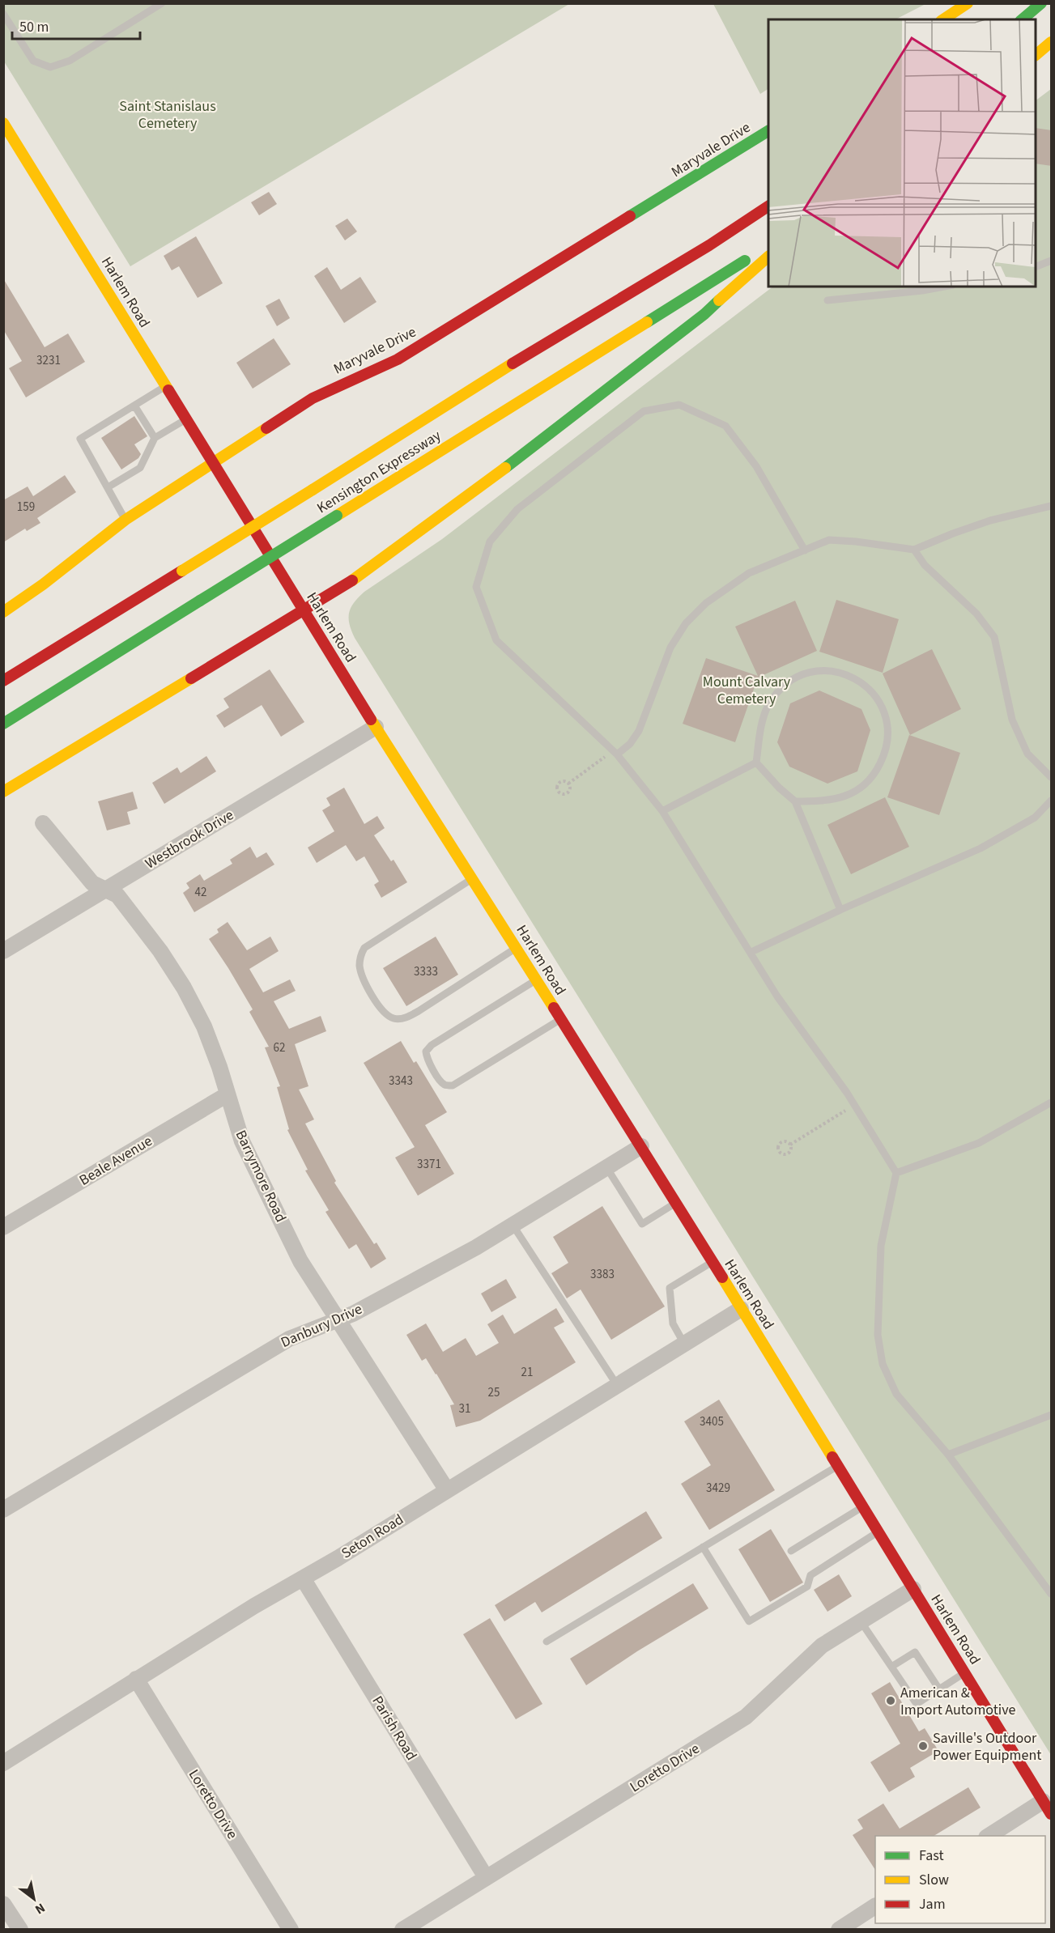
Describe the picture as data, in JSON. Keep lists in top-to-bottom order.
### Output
{
  "streets": {
    "main road": ["Maryvale Drive", "Harlem Road", "Kensington Expressway"],
    "street": [
      "Westbrook Drive",
      "Beale Avenue",
      "Barrymore Road",
      "Danbury Drive",
      "Seton Road",
      "Parish Road",
      "Loretto Drive"
    ]
  },
  "crossings": [
    ["Maryvale Drive", "Harlem Road"],
    ["Harlem Road", "Westbrook Drive"],
    ["Harlem Road", "Danbury Drive"],
    ["Harlem Road", "Seton Road"],
    ["Harlem Road", "Loretto Drive"],
    ["Westbrook Drive", "Barrymore Road"],
    ["Beale Avenue", "Barrymore Road"],
    ["Barrymore Road", "Danbury Drive"],
    ["Barrymore Road", "Seton Road"],
    ["Seton Road", "Parish Road"],
    ["Seton Road", "Loretto Drive"],
    ["Parish Road", "Loretto Drive"]
  ],
  "parks": ["Saint Stanislaus Cemetery", "Mount Calvary Cemetery"],
  "places": ["American & Import Automotive", "Saville's Outdoor Power Equipment"],
  "house_numbers": [
    "3231",
    "159",
    "42",
    "3333",
    "62",
    "3343",
    "3371",
    "3383",
    "21",
    "25",
    "31",
    "3405",
    "3429"
  ],
  "legend": ["Fast", "Slow", "Jam"],
  "scale_bar": "50 m",
  "north": "bottom right"
}
